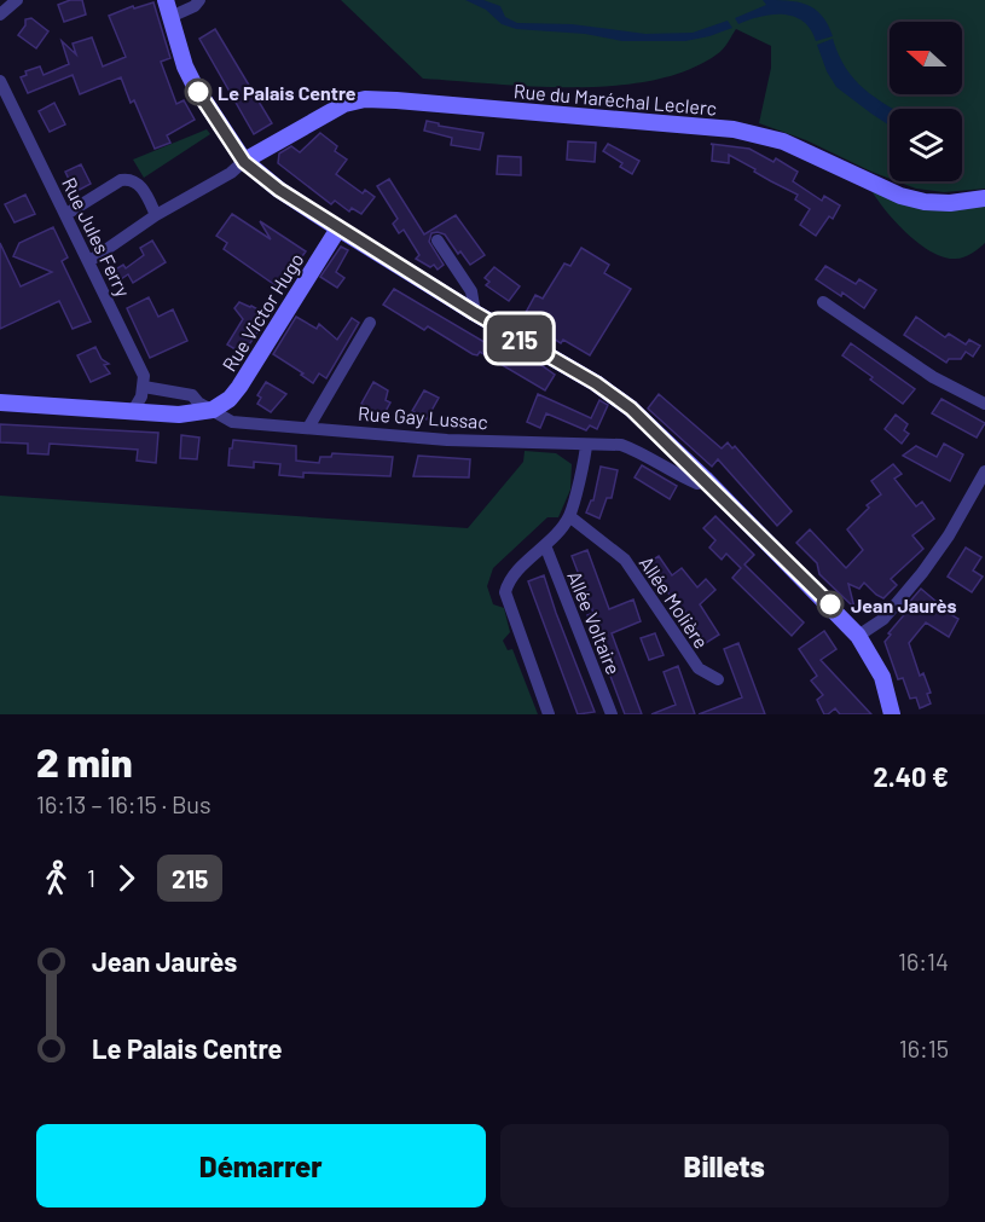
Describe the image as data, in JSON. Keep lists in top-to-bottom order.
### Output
{
  "streets": {
    "main road": ["Rue du Maréchal Leclerc", "Rue Victor Hugo", "Rue Gay Lussac"],
    "street": ["Rue Jules Ferry", "Allée Molière", "Allée Voltaire"]
  },
  "crossings": [
    ["Rue Victor Hugo", "Rue Gay Lussac"]
  ],
  "places": ["Le Palais Centre", "Jean Jaurès"],
  "lines": ["bus line 215"],
  "north": "left",
  "page": {
    "on_map": "215",
    "heading": ["2 min", "16:13 – 16:15 · Bus", "2.40 €"],
    "legs": ["1", "215"],
    "list": [
      {
        "name": "Jean Jaurès",
        "value": "16:14"
      },
      {
        "name": "Le Palais Centre",
        "value": "16:15"
      }
    ],
    "buttons": ["Démarrer", "Billets"]
  }
}
